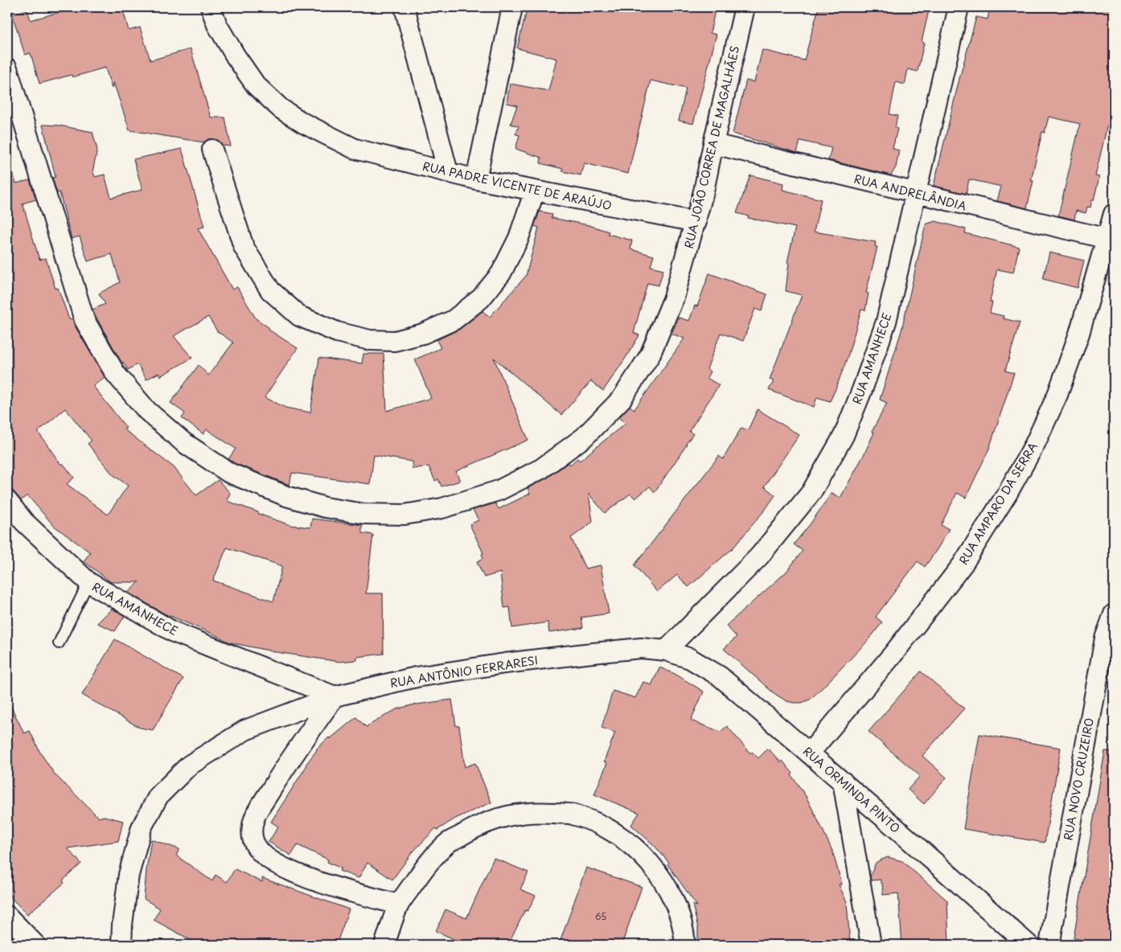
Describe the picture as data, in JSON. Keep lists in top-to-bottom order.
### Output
{
  "streets": {
    "street": [
      "RUA JOÃO CORREA DE MAGALHÃES",
      "RUA PADRE VICENTE DE ARAÚJO",
      "RUA ANDRELÂNDIA",
      "RUA AMANHECE",
      "RUA AMPARO DA SERRA",
      "RUA ANTÔNIO FERRARESI",
      "RUA NOVO CRUZEIRO",
      "RUA ORMINDA PINTO"
    ]
  },
  "crossings": [
    ["RUA JOÃO CORREA DE MAGALHÃES", "RUA PADRE VICENTE DE ARAÚJO"],
    ["RUA JOÃO CORREA DE MAGALHÃES", "RUA ANDRELÂNDIA"],
    ["RUA ANDRELÂNDIA", "RUA AMANHECE"],
    ["RUA ANDRELÂNDIA", "RUA AMPARO DA SERRA"],
    ["RUA AMANHECE", "RUA ANTÔNIO FERRARESI"],
    ["RUA AMANHECE", "RUA ORMINDA PINTO"],
    ["RUA AMPARO DA SERRA", "RUA ORMINDA PINTO"],
    ["RUA ANTÔNIO FERRARESI", "RUA ORMINDA PINTO"]
  ],
  "house_numbers": ["65"]
}
